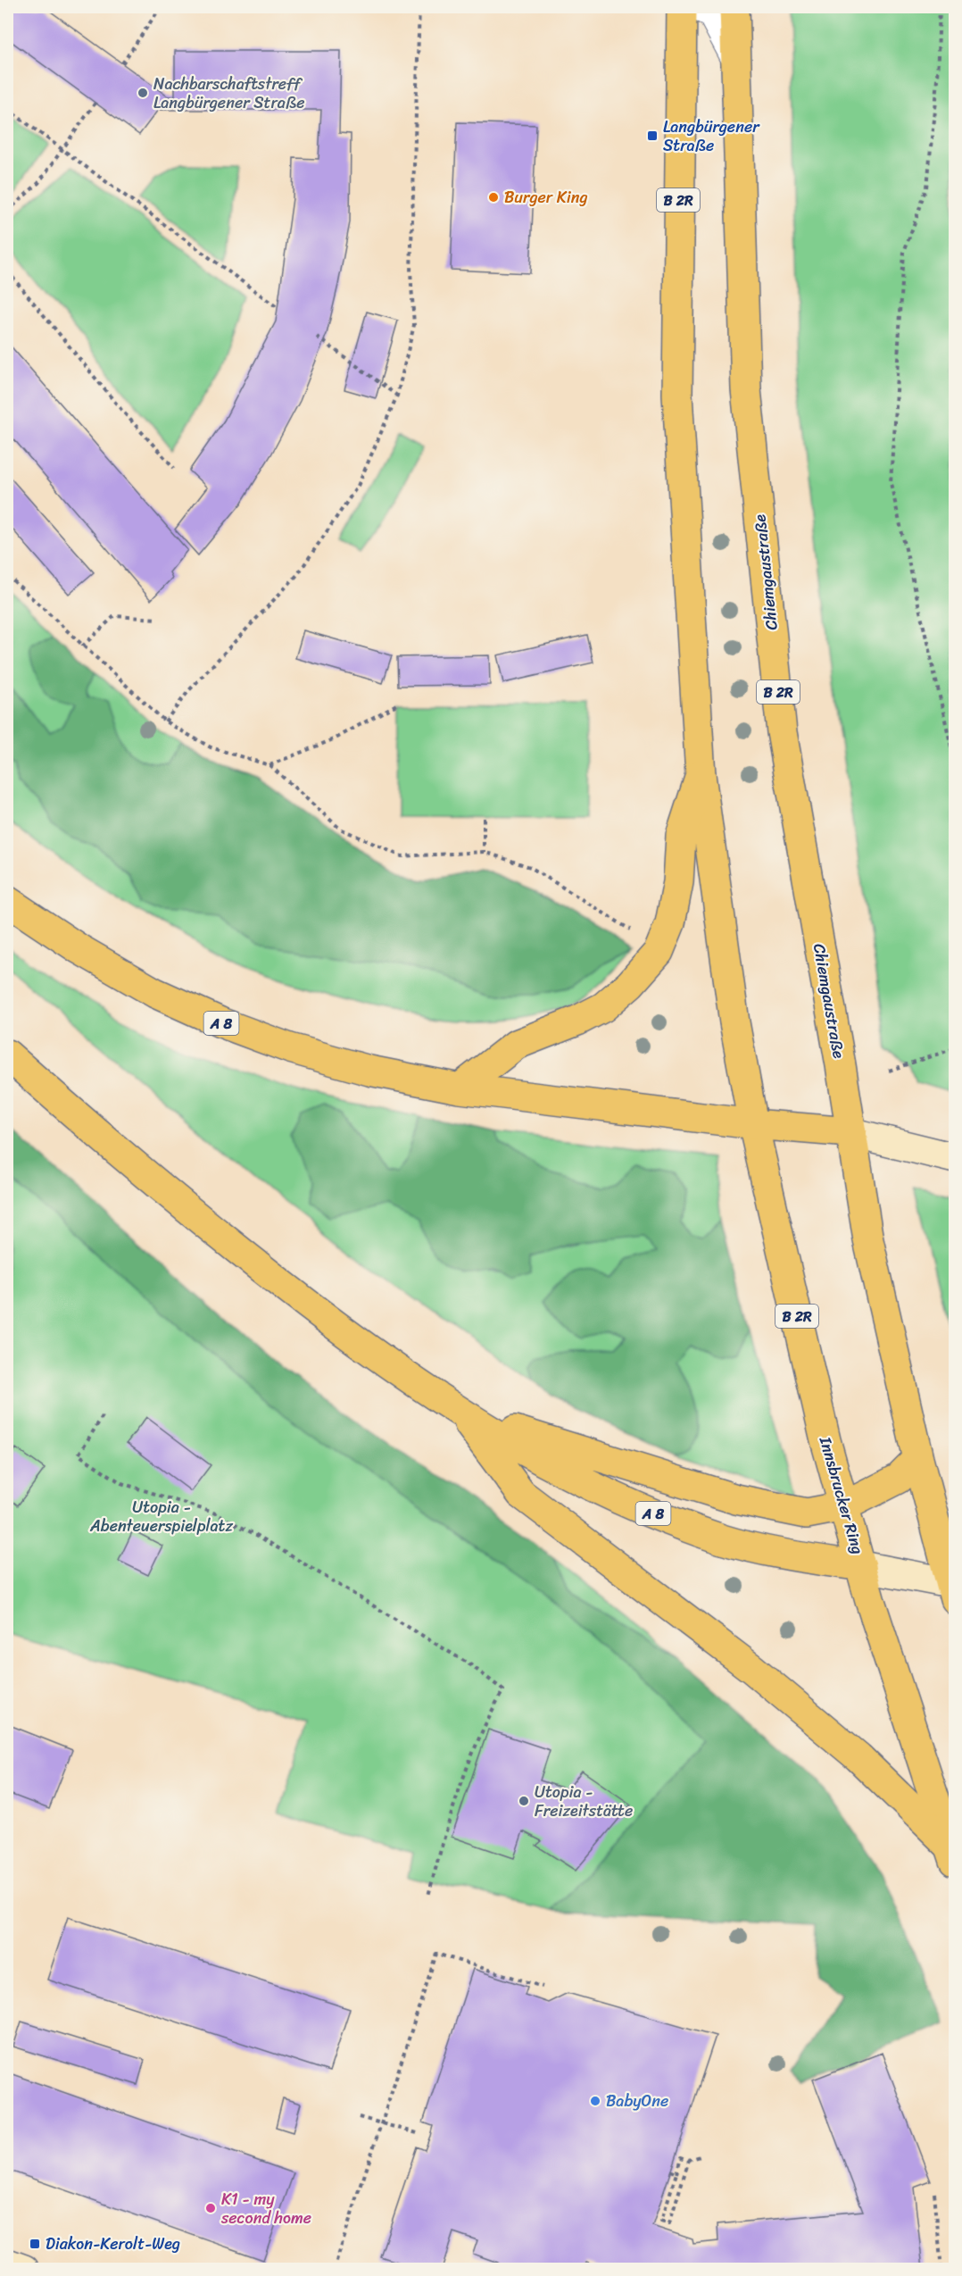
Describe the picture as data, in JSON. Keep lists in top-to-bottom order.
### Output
{
  "streets": {
    "main road": [
      "B 2R",
      "Chiemgaustraße",
      "A 8",
      "Innsbrucker Ring"
    ]
  },
  "crossings": [
    ["B 2R", "Chiemgaustraße"],
    ["B 2R", "A 8"],
    ["B 2R", "Innsbrucker Ring"],
    ["A 8", "Innsbrucker Ring"]
  ],
  "parks": ["Utopia - Abenteuerspielplatz"],
  "places": {
    "other": [
      "Nachbarschaftstreff Langbürgener Straße",
      "Burger King",
      "Utopia - Freizeitstätte",
      "BabyOne",
      "K1 - my second home"
    ],
    "transit": ["Langbürgener Straße", "Diakon-Kerolt-Weg"]
  }
}
